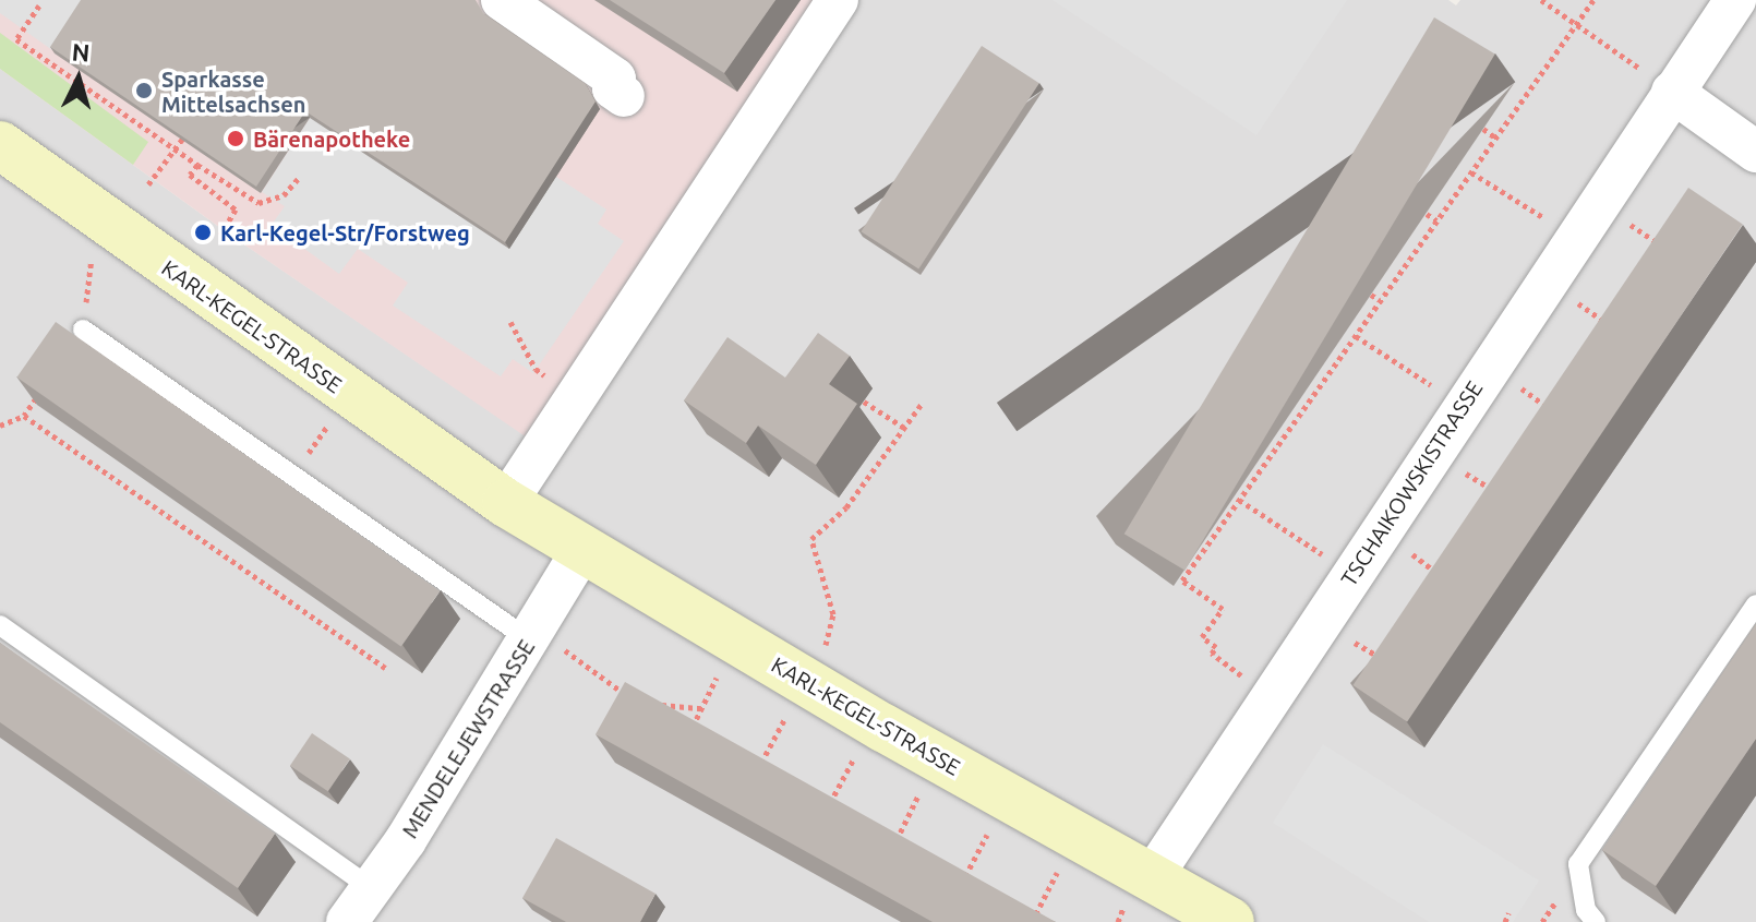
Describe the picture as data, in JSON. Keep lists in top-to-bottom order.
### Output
{
  "streets": {
    "street": ["KARL-KEGEL-STRASSE", "TSCHAIKOWSKISTRASSE", "MENDELEJEWSTRASSE"]
  },
  "crossings": [
    ["KARL-KEGEL-STRASSE", "TSCHAIKOWSKISTRASSE"],
    ["KARL-KEGEL-STRASSE", "MENDELEJEWSTRASSE"]
  ],
  "places": ["Sparkasse Mittelsachsen", "Bärenapotheke", "Karl-Kegel-Str/Forstweg"],
  "north": "top"
}
